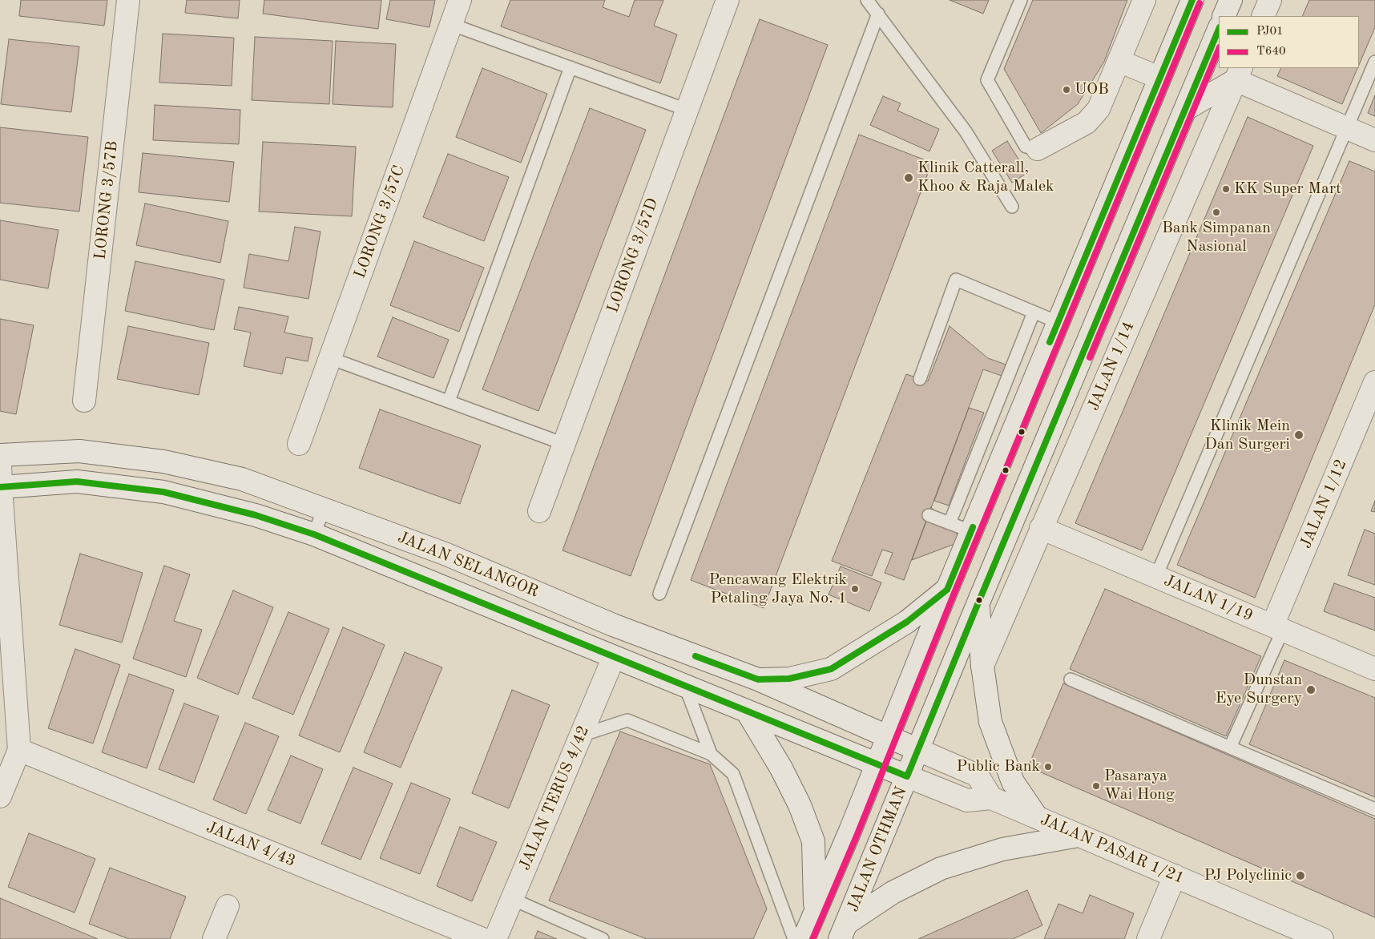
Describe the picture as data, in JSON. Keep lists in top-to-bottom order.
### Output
{
  "streets": {
    "street": [
      "LORONG 3/57B",
      "LORONG 3/57C",
      "LORONG 3/57D",
      "JALAN 1/14",
      "JALAN 1/12",
      "JALAN SELANGOR",
      "JALAN 1/19",
      "JALAN TERUS 4/42",
      "JALAN 4/43",
      "JALAN OTHMAN",
      "JALAN PASAR 1/21"
    ]
  },
  "crossings": [
    ["JALAN 1/14", "JALAN 1/19"],
    ["JALAN 1/12", "JALAN 1/19"],
    ["JALAN SELANGOR", "JALAN TERUS 4/42"],
    ["JALAN SELANGOR", "JALAN OTHMAN"]
  ],
  "places": [
    "UOB",
    "Klinik Catterall, Khoo & Raja Malek",
    "KK Super Mart",
    "Bank Simpanan Nasional",
    "Klinik Mein Dan Surgeri",
    "Pencawang Elektrik Petaling Jaya No. 1",
    "Dunstan Eye Surgery",
    "Public Bank",
    "Pasaraya Wai Hong",
    "PJ Polyclinic"
  ],
  "lines": ["transit line PJ01", "transit line T640"],
  "legend": ["PJ01", "T640"]
}
